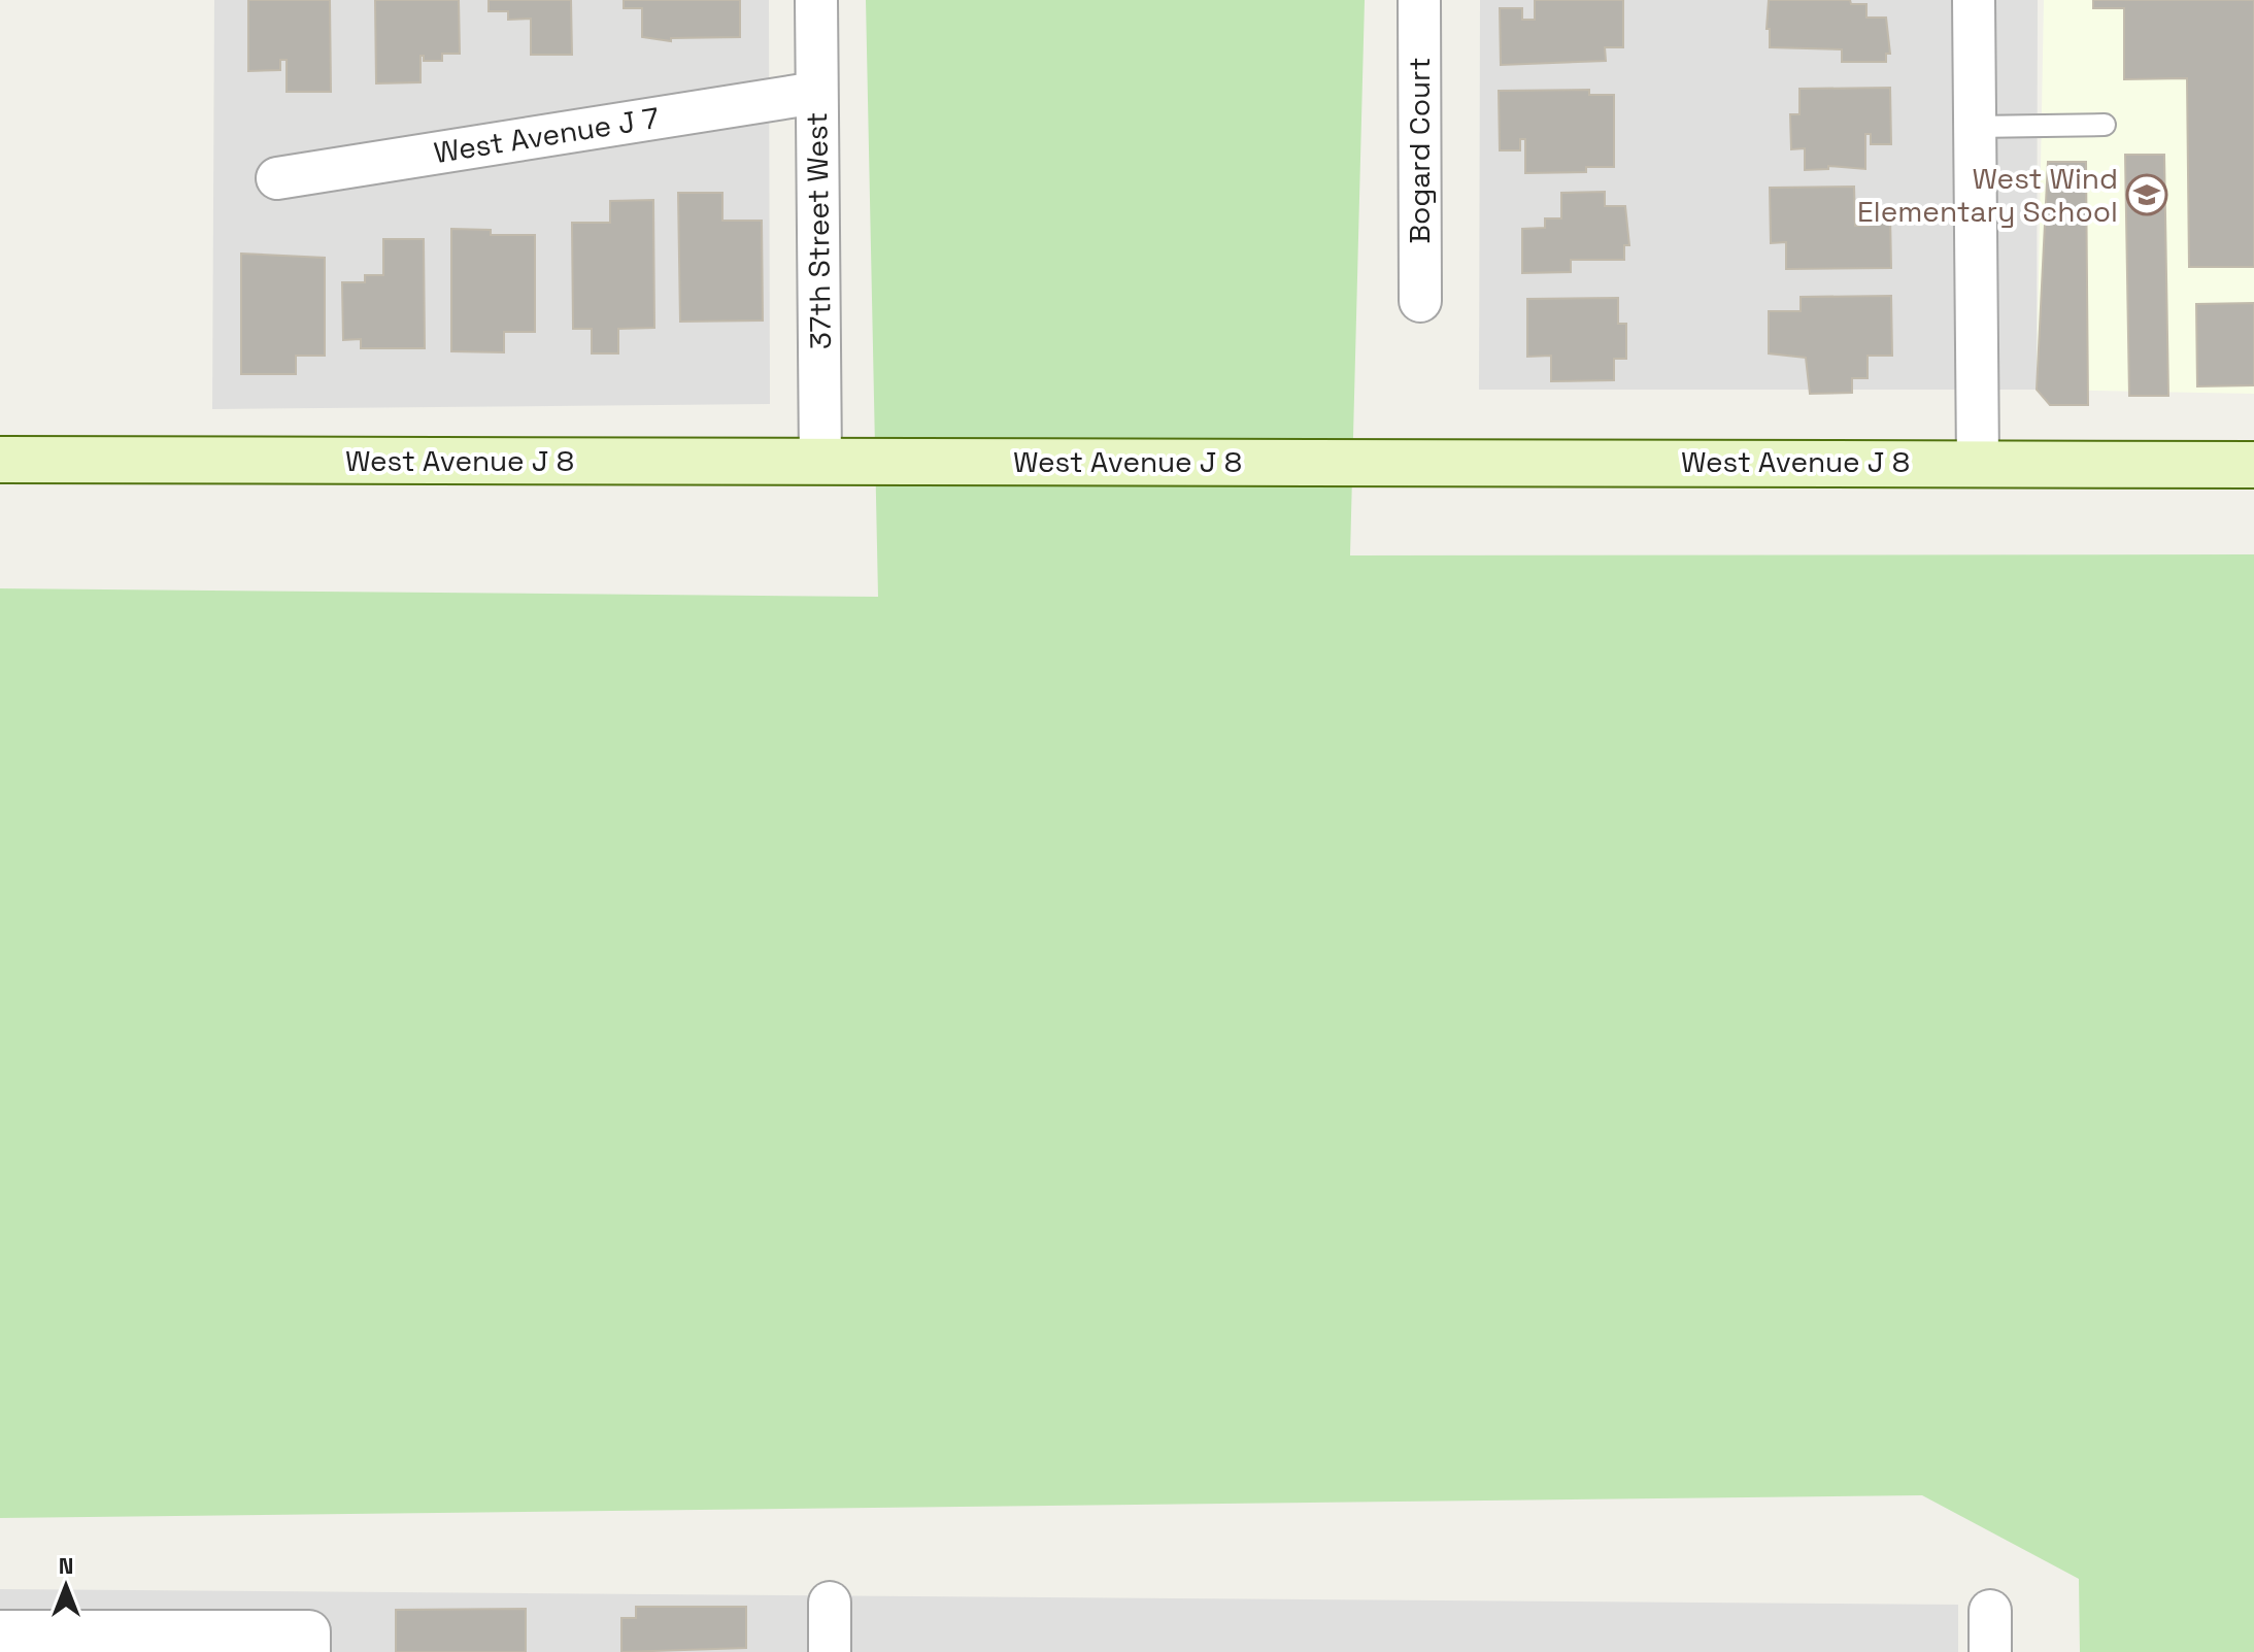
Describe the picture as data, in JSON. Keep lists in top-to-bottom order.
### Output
{
  "streets": {
    "street": [
      "West Avenue J 7",
      "Bogard Court",
      "37th Street West",
      "West Avenue J 8"
    ]
  },
  "crossings": [
    ["West Avenue J 7", "37th Street West"],
    ["37th Street West", "West Avenue J 8"]
  ],
  "places": {
    "school or university": ["West Wind Elementary School"]
  },
  "north": "top"
}
